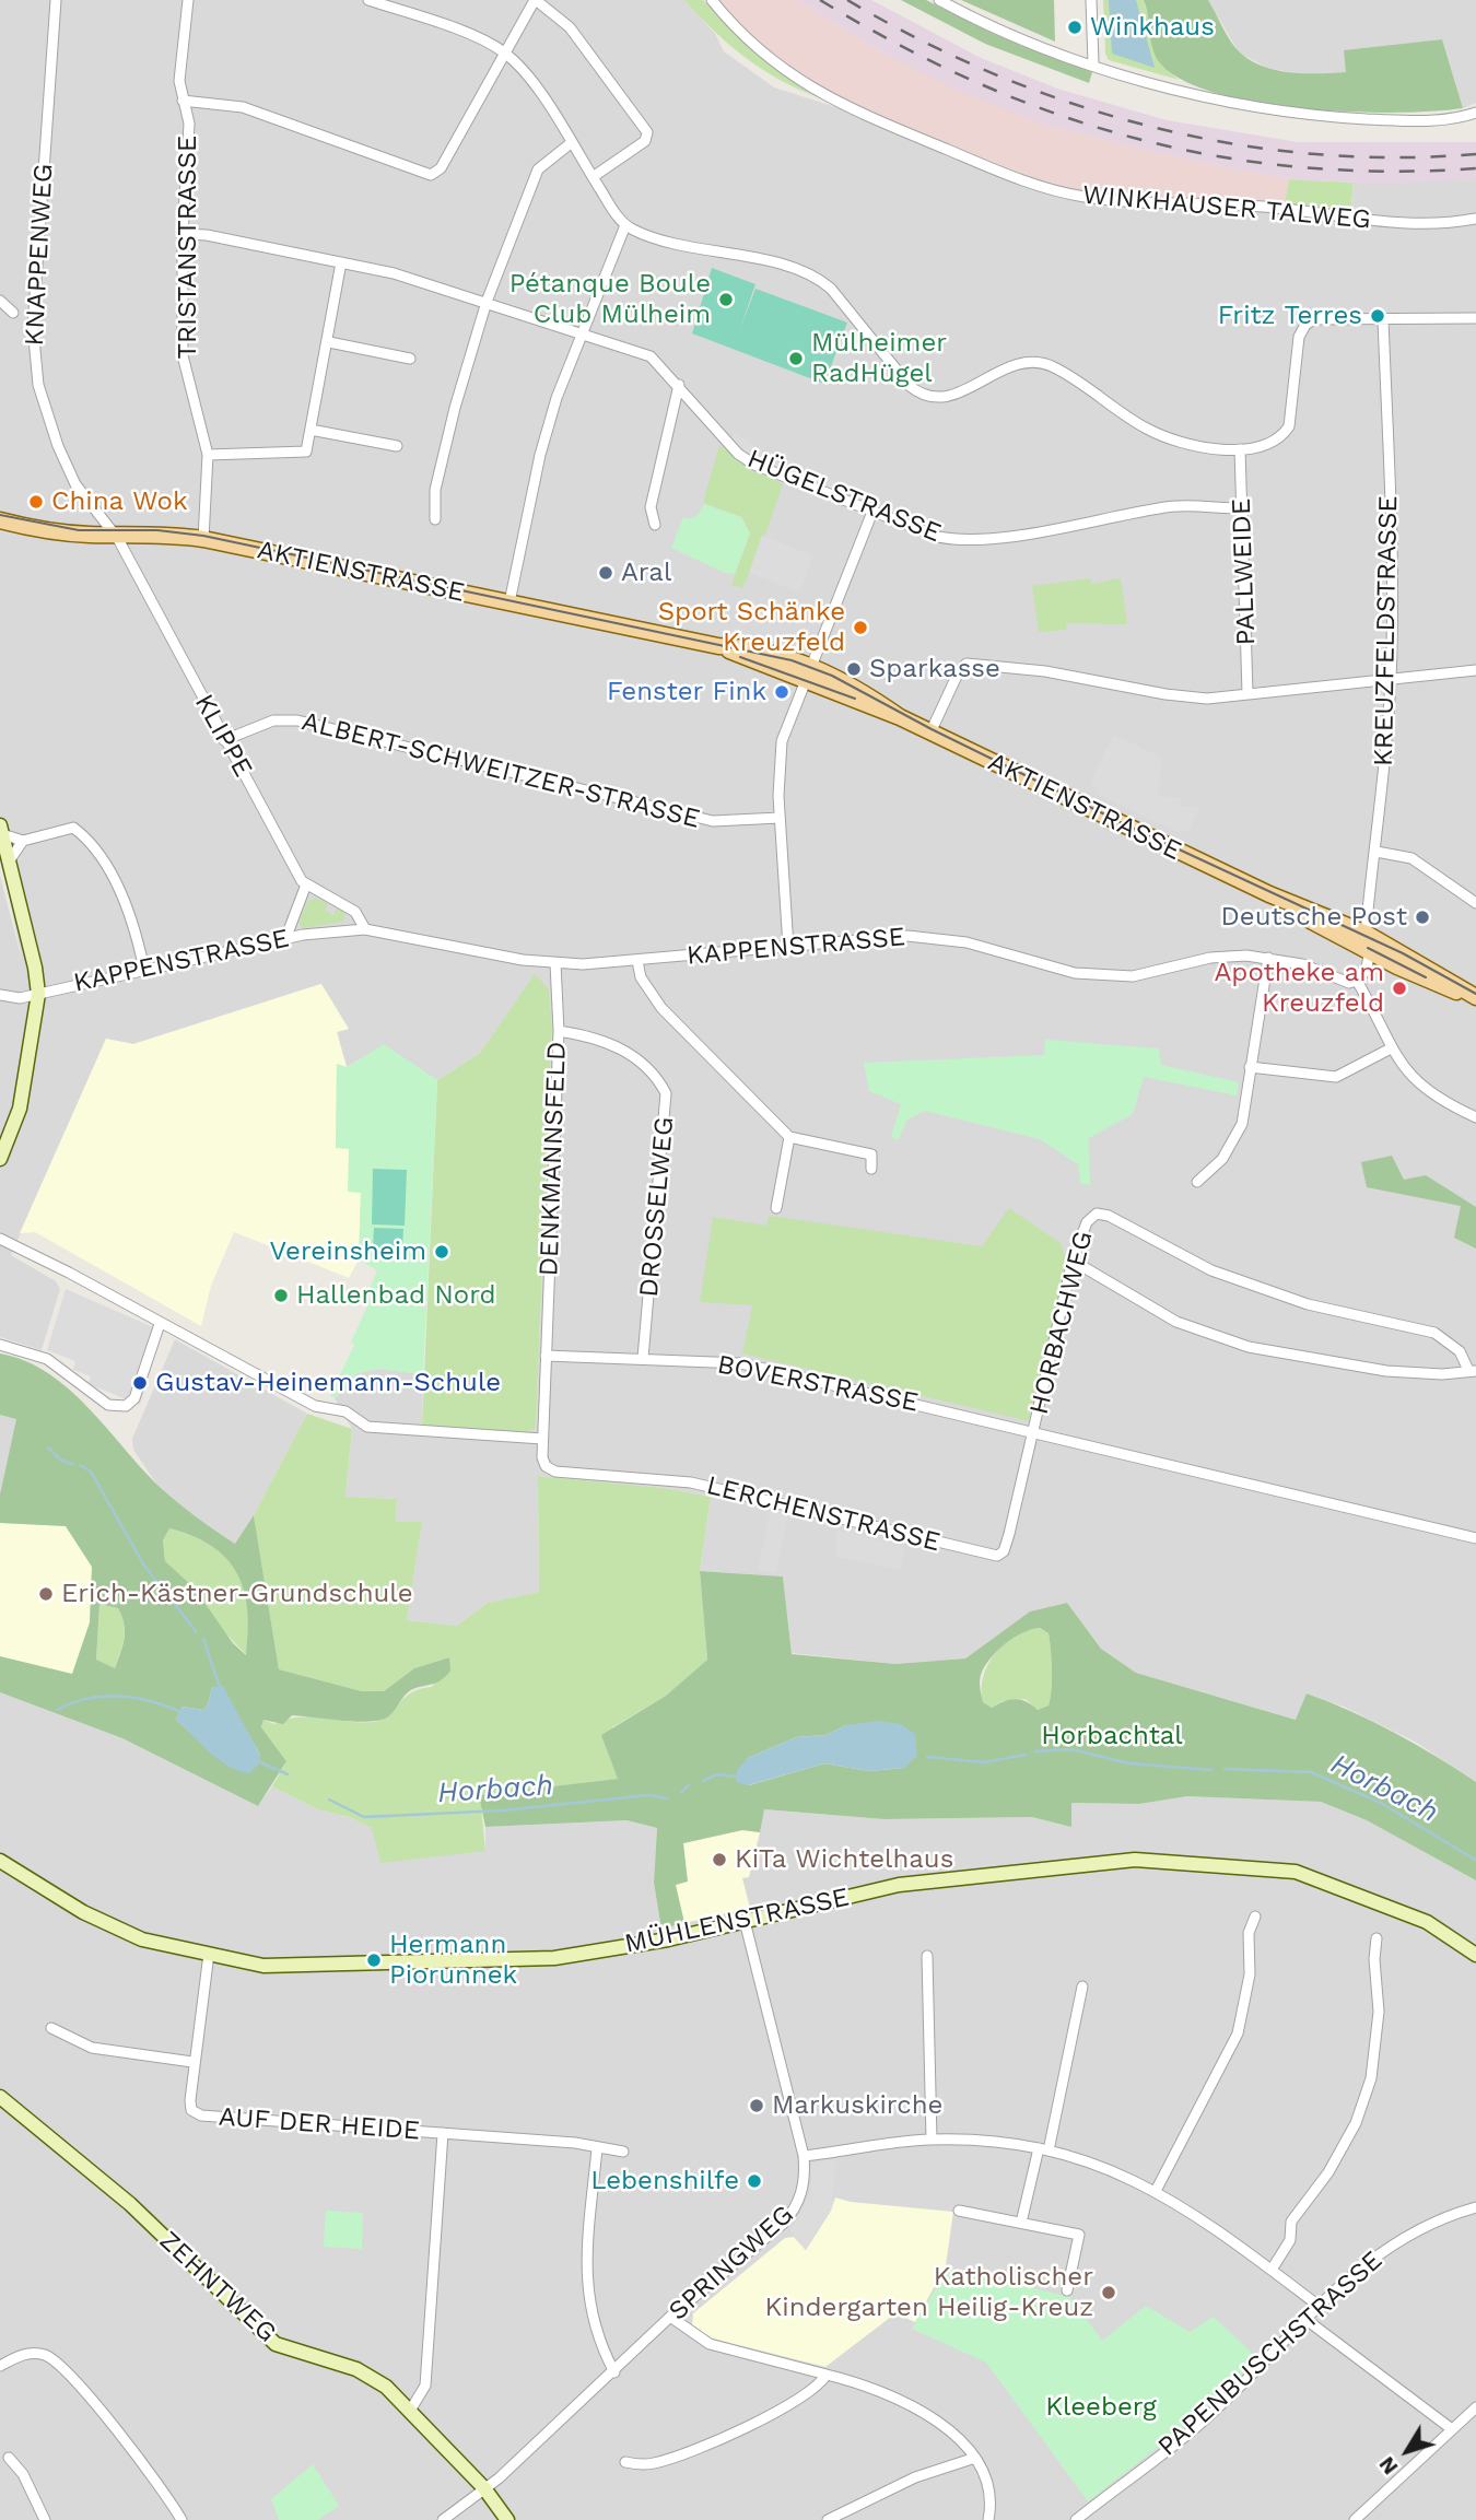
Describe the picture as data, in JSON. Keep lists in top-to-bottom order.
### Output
{
  "streets": {
    "main road": ["AKTIENSTRASSE"],
    "street": [
      "WINKHAUSER TALWEG",
      "TRISTANSTRASSE",
      "KNAPPENWEG",
      "HÜGELSTRASSE",
      "PALLWEIDE",
      "KREUZFELDSTRASSE",
      "KLIPPE",
      "ALBERT-SCHWEITZER-STRASSE",
      "KAPPENSTRASSE",
      "DENKMANNSFELD",
      "DROSSELWEG",
      "HORBACHWEG",
      "BOVERSTRASSE",
      "LERCHENSTRASSE",
      "MÜHLENSTRASSE",
      "AUF DER HEIDE",
      "SPRINGWEG",
      "ZEHNTWEG",
      "PAPENBUSCHSTRASSE"
    ]
  },
  "crossings": [
    ["TRISTANSTRASSE", "HÜGELSTRASSE"],
    ["TRISTANSTRASSE", "AKTIENSTRASSE"],
    ["KNAPPENWEG", "AKTIENSTRASSE"],
    ["KNAPPENWEG", "KLIPPE"],
    ["HÜGELSTRASSE", "PALLWEIDE"],
    ["AKTIENSTRASSE", "KREUZFELDSTRASSE"],
    ["AKTIENSTRASSE", "KLIPPE"],
    ["KREUZFELDSTRASSE", "KAPPENSTRASSE"],
    ["KLIPPE", "ALBERT-SCHWEITZER-STRASSE"],
    ["KAPPENSTRASSE", "DENKMANNSFELD"],
    ["DENKMANNSFELD", "DROSSELWEG"],
    ["DENKMANNSFELD", "BOVERSTRASSE"],
    ["DROSSELWEG", "BOVERSTRASSE"],
    ["HORBACHWEG", "BOVERSTRASSE"],
    ["HORBACHWEG", "LERCHENSTRASSE"],
    ["BOVERSTRASSE", "LERCHENSTRASSE"],
    ["MÜHLENSTRASSE", "AUF DER HEIDE"],
    ["MÜHLENSTRASSE", "SPRINGWEG"],
    ["AUF DER HEIDE", "ZEHNTWEG"],
    ["SPRINGWEG", "ZEHNTWEG"]
  ],
  "water": ["Horbach"],
  "parks": ["Horbachtal", "Kleeberg"],
  "places": [
    "Winkhaus",
    "Pétanque Boule Club Mülheim",
    "Fritz Terres",
    "Mülheimer RadHügel",
    "China Wok",
    "Aral",
    "Sport Schänke Kreuzfeld",
    "Sparkasse",
    "Fenster Fink",
    "Deutsche Post",
    "Apotheke am Kreuzfeld",
    "Vereinsheim",
    "Hallenbad Nord",
    "Gustav-Heinemann-Schule",
    "Erich-Kästner-Grundschule",
    "KiTa Wichtelhaus",
    "Hermann Piorunnek",
    "Markuskirche",
    "Lebenshilfe",
    "Katholischer Kindergarten Heilig-Kreuz"
  ],
  "north": "bottom left"
}
